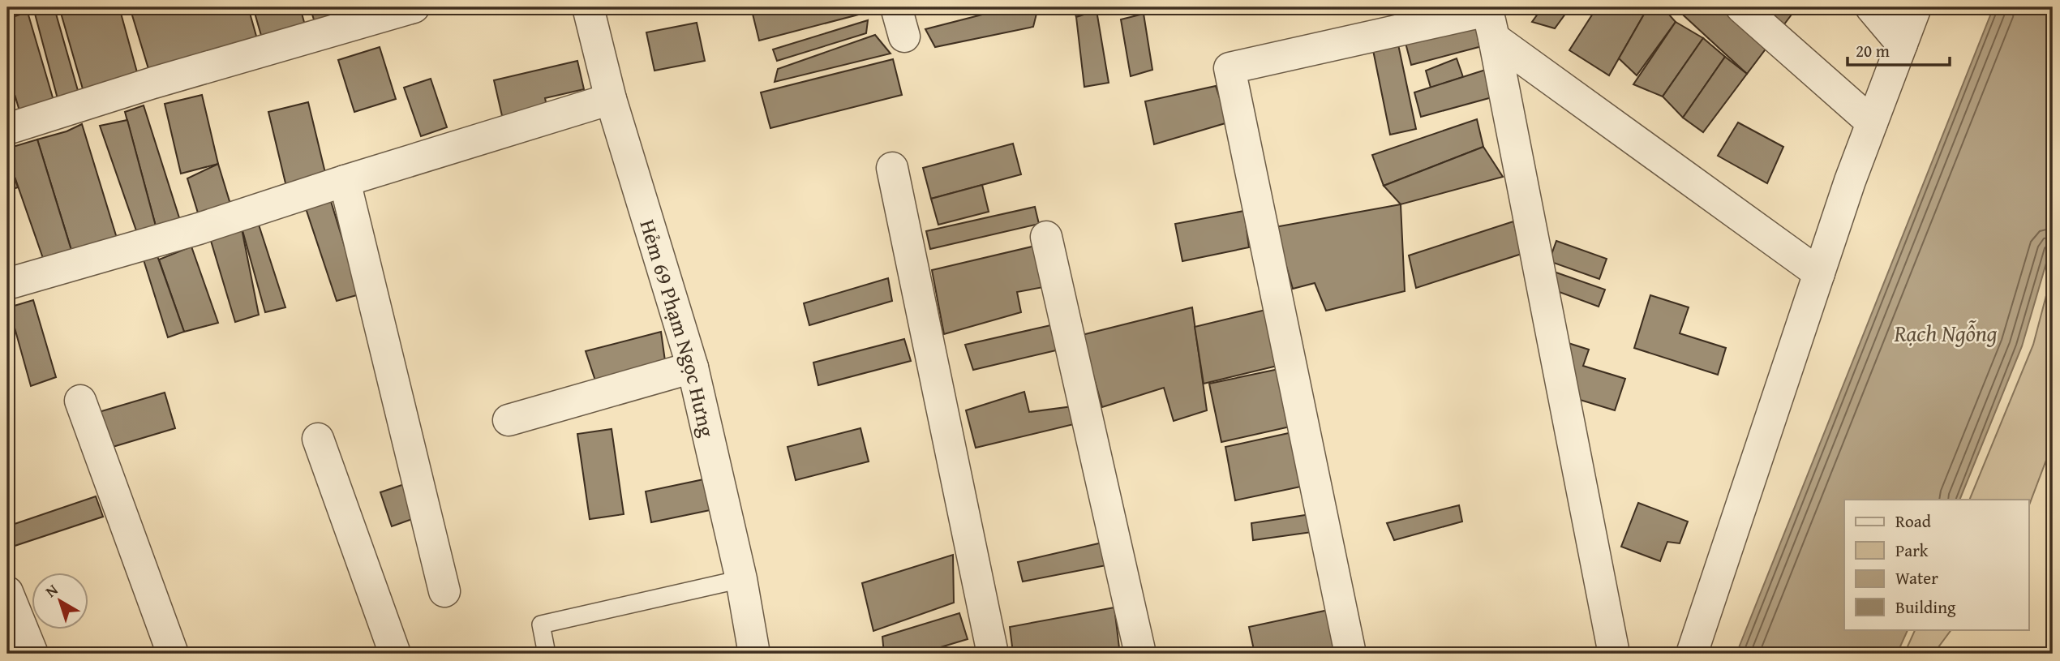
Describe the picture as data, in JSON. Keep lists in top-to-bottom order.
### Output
{
  "streets": {
    "street": ["Hẻm 69 Phạm Ngọc Hưng"]
  },
  "water": ["Rạch Ngỗng"],
  "legend": [
    "Road",
    "Park",
    "Water",
    "Building"
  ],
  "scale_bar": "20 m",
  "north": "top left"
}
